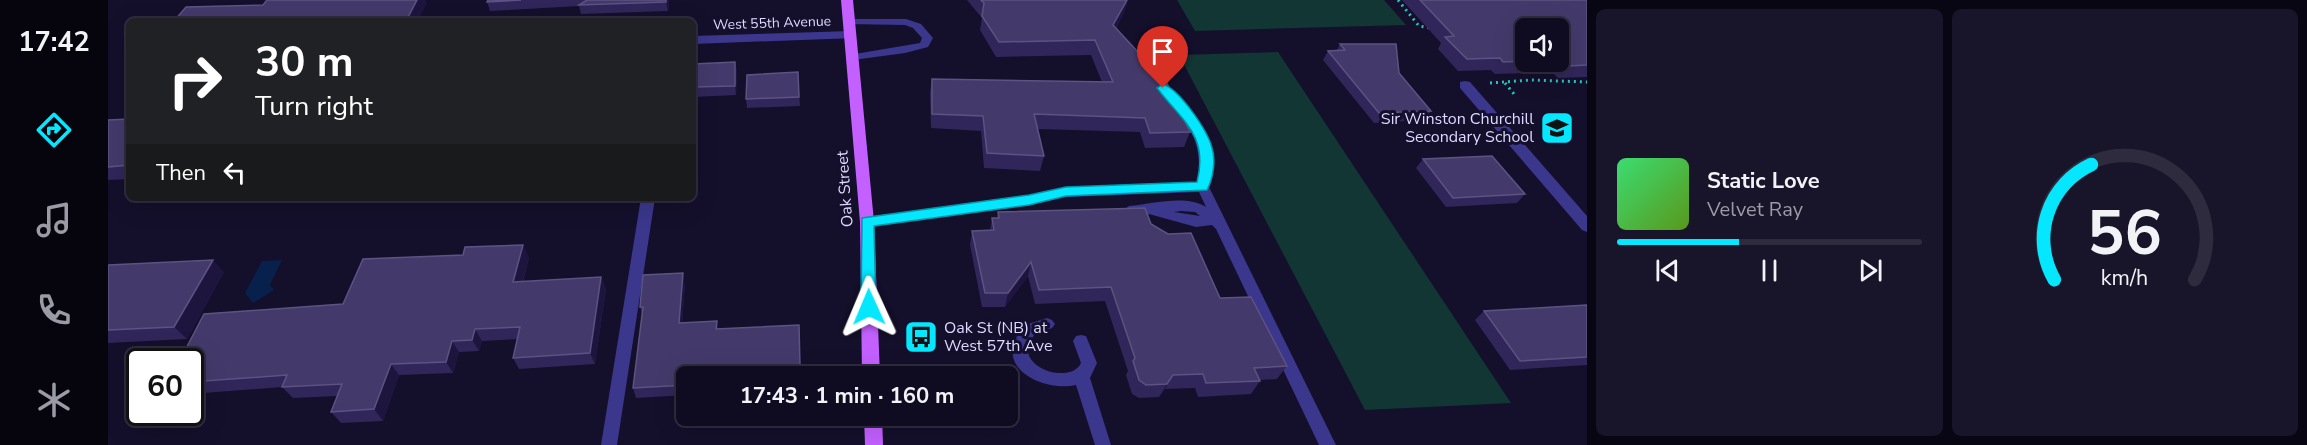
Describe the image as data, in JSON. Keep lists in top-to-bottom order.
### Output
{
  "streets": {
    "main road": ["Oak Street"],
    "street": ["West 55th Avenue"]
  },
  "crossings": [
    ["West 55th Avenue", "Oak Street"]
  ],
  "places": {
    "school or university": ["Sir Winston Churchill Secondary School"],
    "bus stop": ["Oak St (NB) at West 57th Ave"]
  },
  "page": {
    "tabs": "17:42",
    "turn": ["30 m", "Turn right"],
    "then": "Then",
    "song": ["Static Love", "Velvet Ray"],
    "limit": "60",
    "trip": "17:43 · 1 min · 160 m",
    "gauge": ["56", "km/h"]
  }
}
